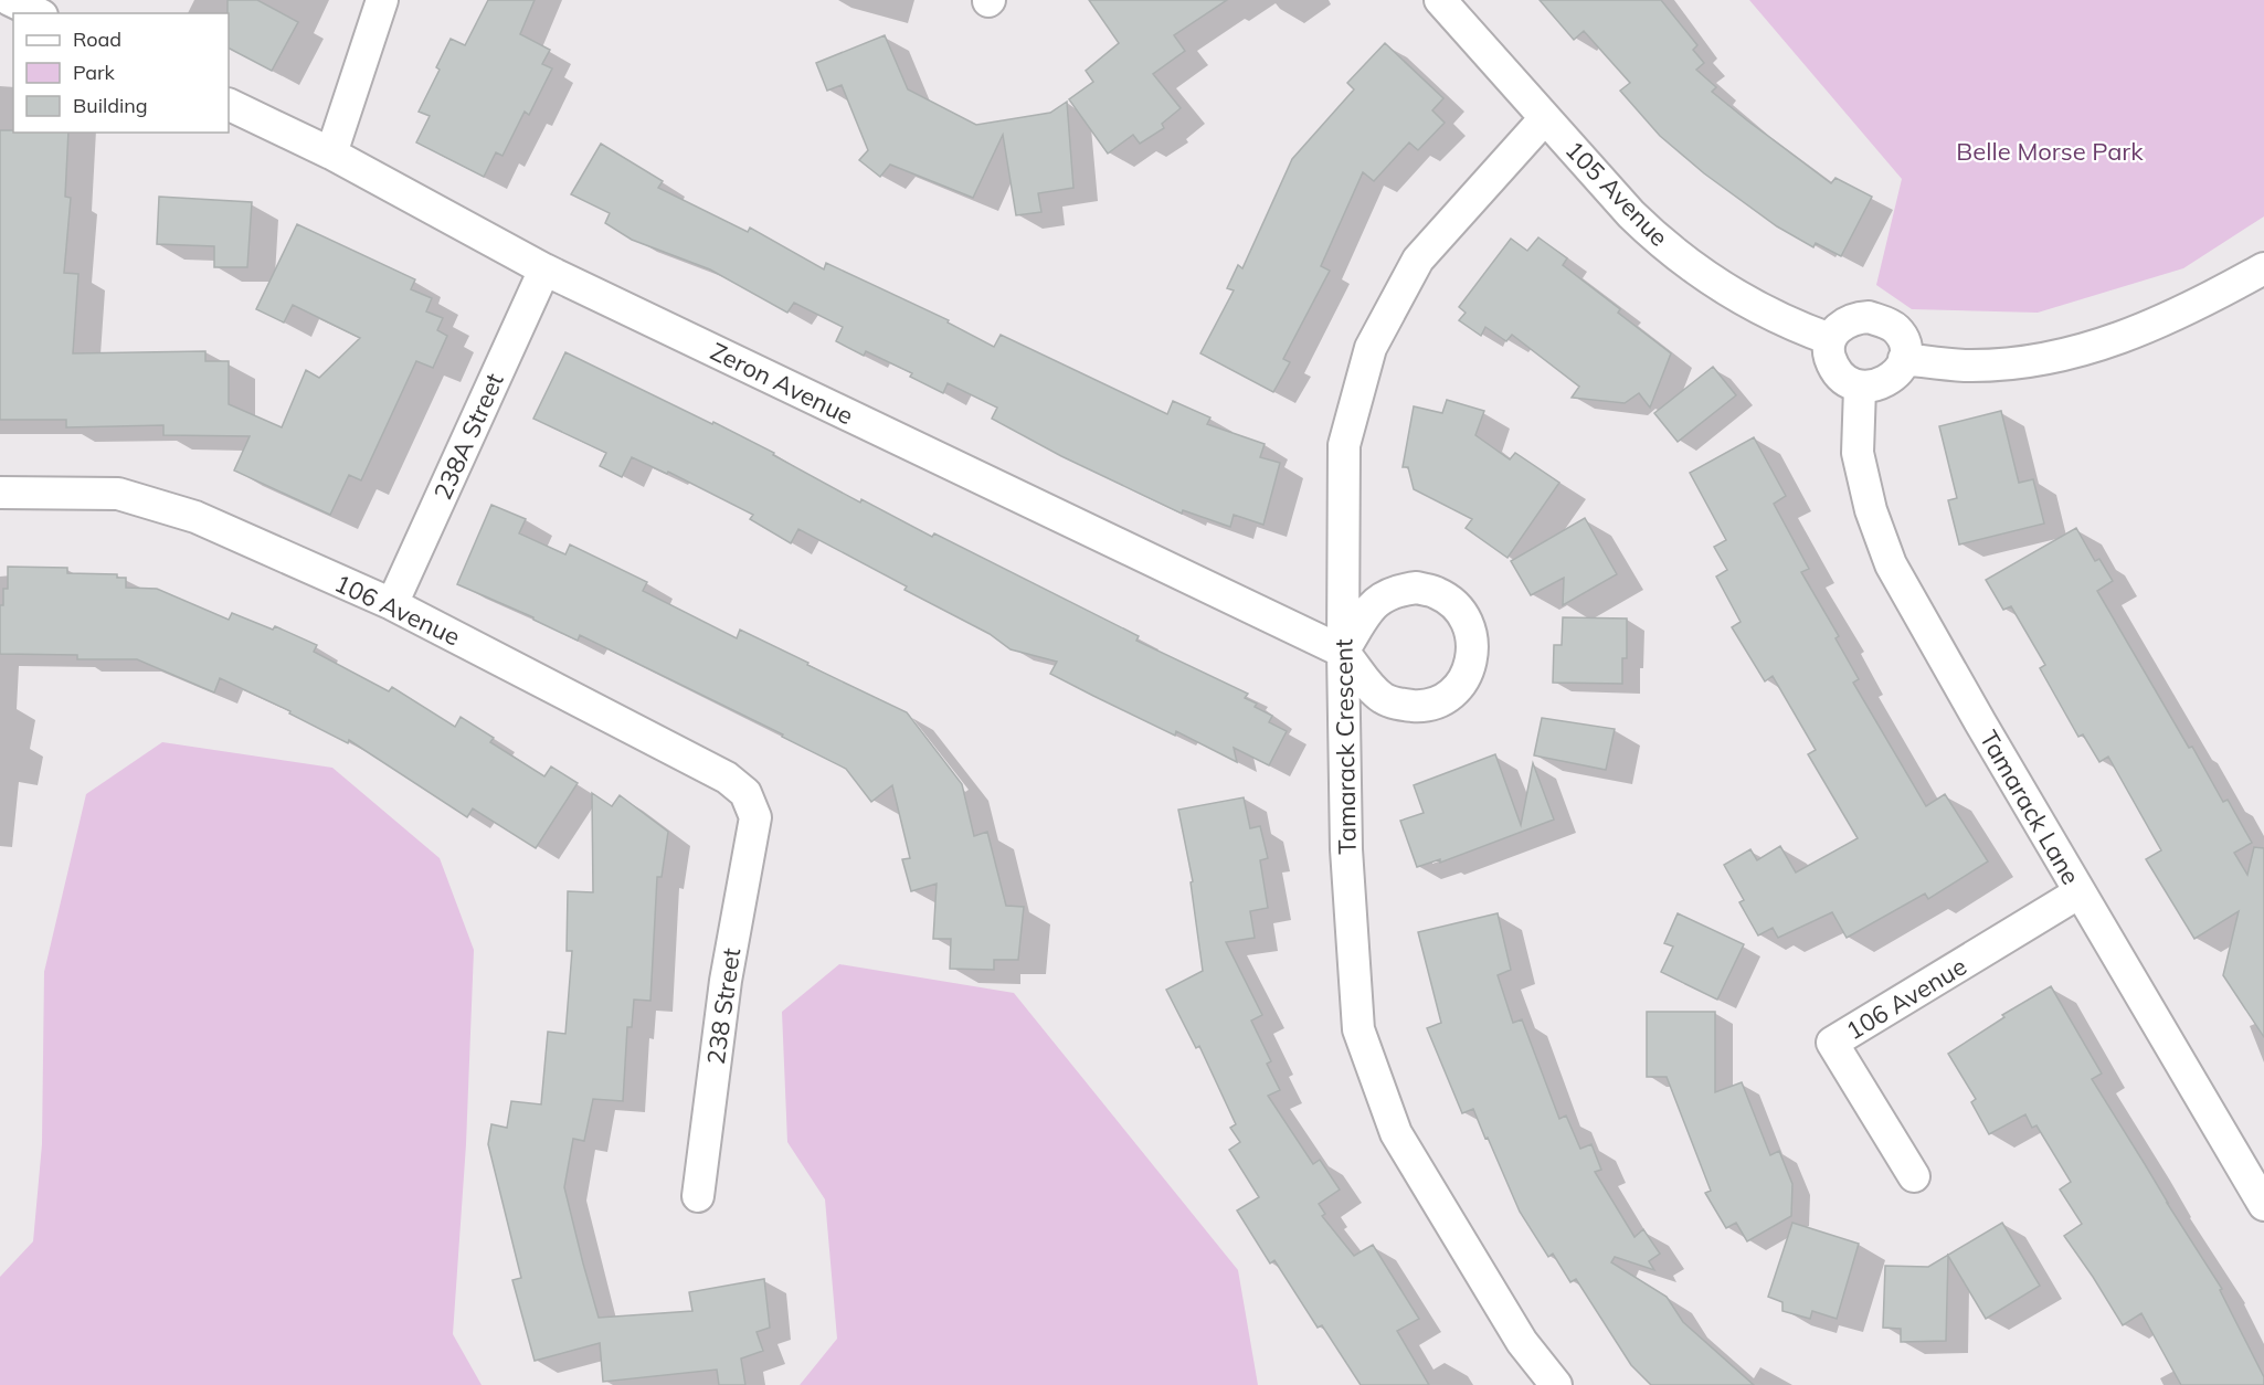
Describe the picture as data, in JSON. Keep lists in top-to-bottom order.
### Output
{
  "streets": {
    "street": [
      "105 Avenue",
      "Zeron Avenue",
      "238A Street",
      "106 Avenue",
      "Tamarack Crescent",
      "Tamarack Lane",
      "238 Street"
    ]
  },
  "crossings": [
    ["105 Avenue", "Tamarack Crescent"],
    ["105 Avenue", "Tamarack Lane"],
    ["Zeron Avenue", "238A Street"],
    ["Zeron Avenue", "Tamarack Crescent"],
    ["238A Street", "106 Avenue"],
    ["106 Avenue", "Tamarack Lane"],
    ["106 Avenue", "238 Street"]
  ],
  "parks": ["Belle Morse Park"],
  "legend": ["Road", "Park", "Building"]
}
